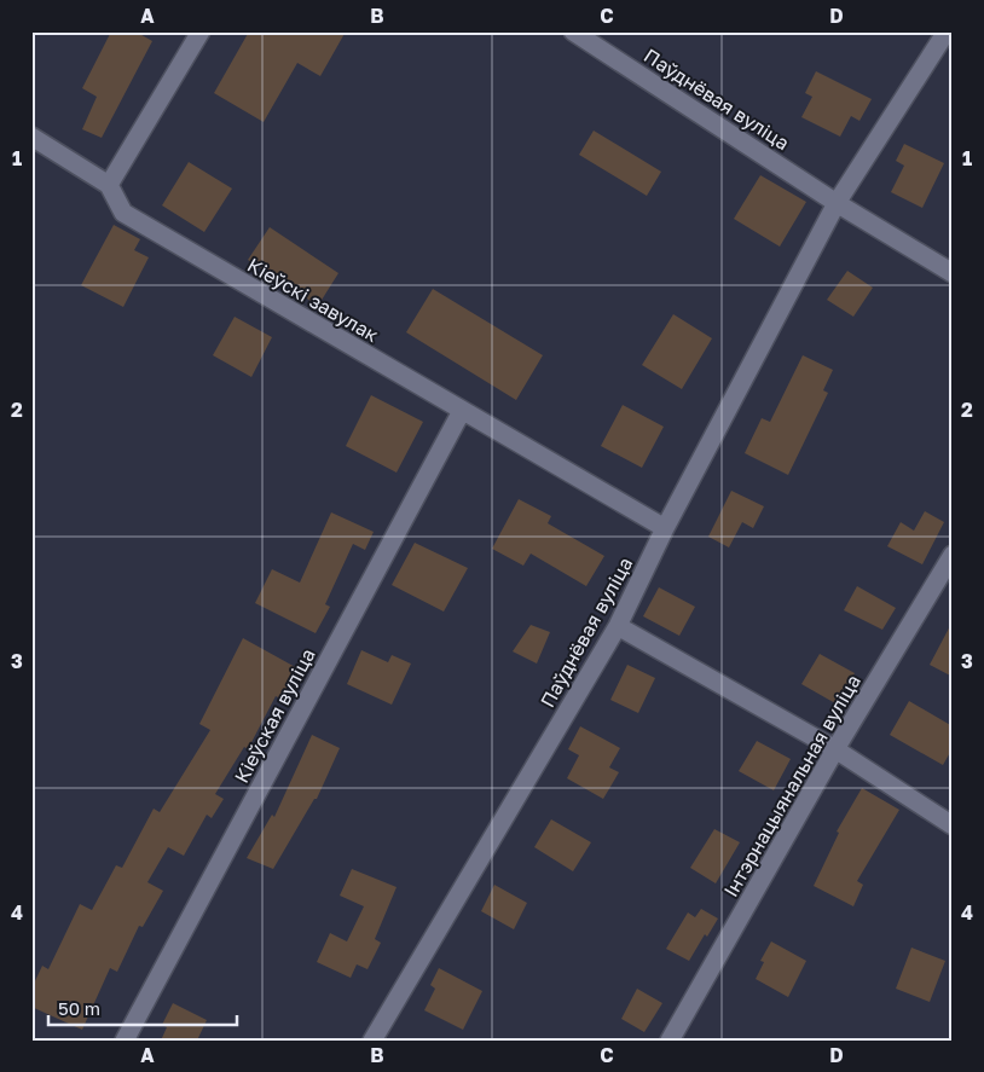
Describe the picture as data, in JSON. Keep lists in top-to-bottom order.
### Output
{
  "streets": {
    "street": [
      "Паўднёвая вуліца",
      "Кіеўскі завулак",
      "Кіеўская вуліца",
      "Інтэрнацыянальная вуліца"
    ]
  },
  "crossings": [
    ["Паўднёвая вуліца", "Кіеўскі завулак"],
    ["Кіеўскі завулак", "Кіеўская вуліца"]
  ],
  "scale_bar": "50 m",
  "grid": {
    "columns": [
      "A",
      "B",
      "C",
      "D"
    ],
    "rows": [
      "1",
      "2",
      "3",
      "4"
    ]
  }
}
